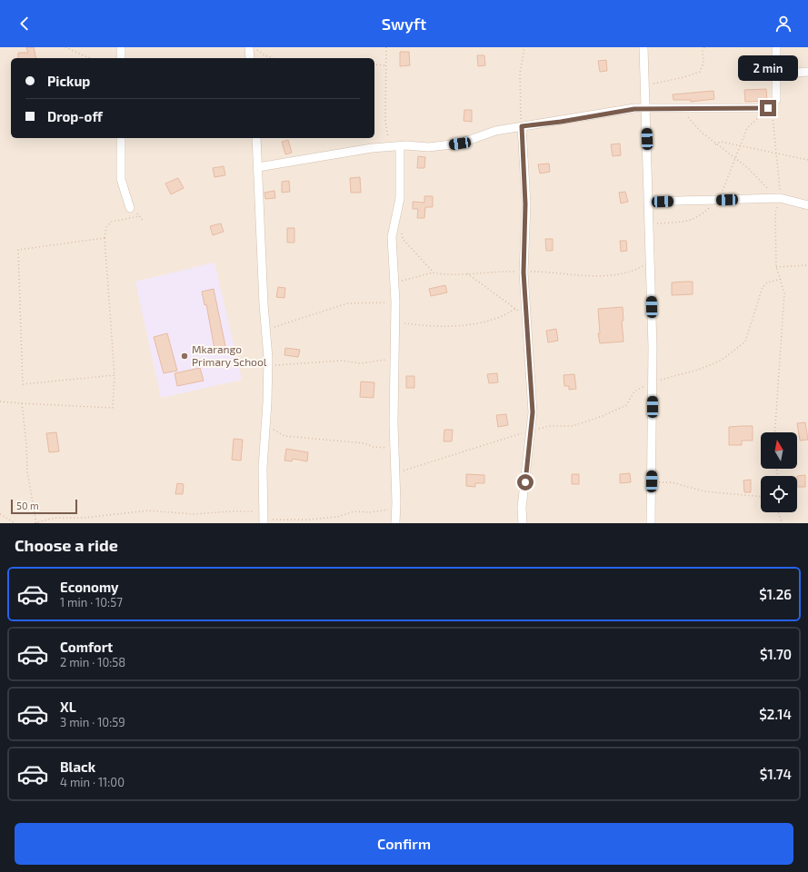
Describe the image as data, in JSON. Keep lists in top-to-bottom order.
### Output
{
  "places": ["Mkarango Primary School"],
  "scale_bar": "50 m",
  "north": "top",
  "page": {
    "header": "Swyft",
    "bubble": "2 min",
    "banner": ["Pickup", "Drop-off"],
    "scale": "50 m",
    "heading": "Choose a ride",
    "list": [
      {
        "name": "Economy",
        "note": "1 min · 10:57",
        "value": "$1.26"
      },
      {
        "name": "Comfort",
        "note": "2 min · 10:58",
        "value": "$1.70"
      },
      {
        "name": "XL",
        "note": "3 min · 10:59",
        "value": "$2.14"
      },
      {
        "name": "Black",
        "note": "4 min · 11:00",
        "value": "$1.74"
      }
    ],
    "buttons": "Confirm"
  }
}
